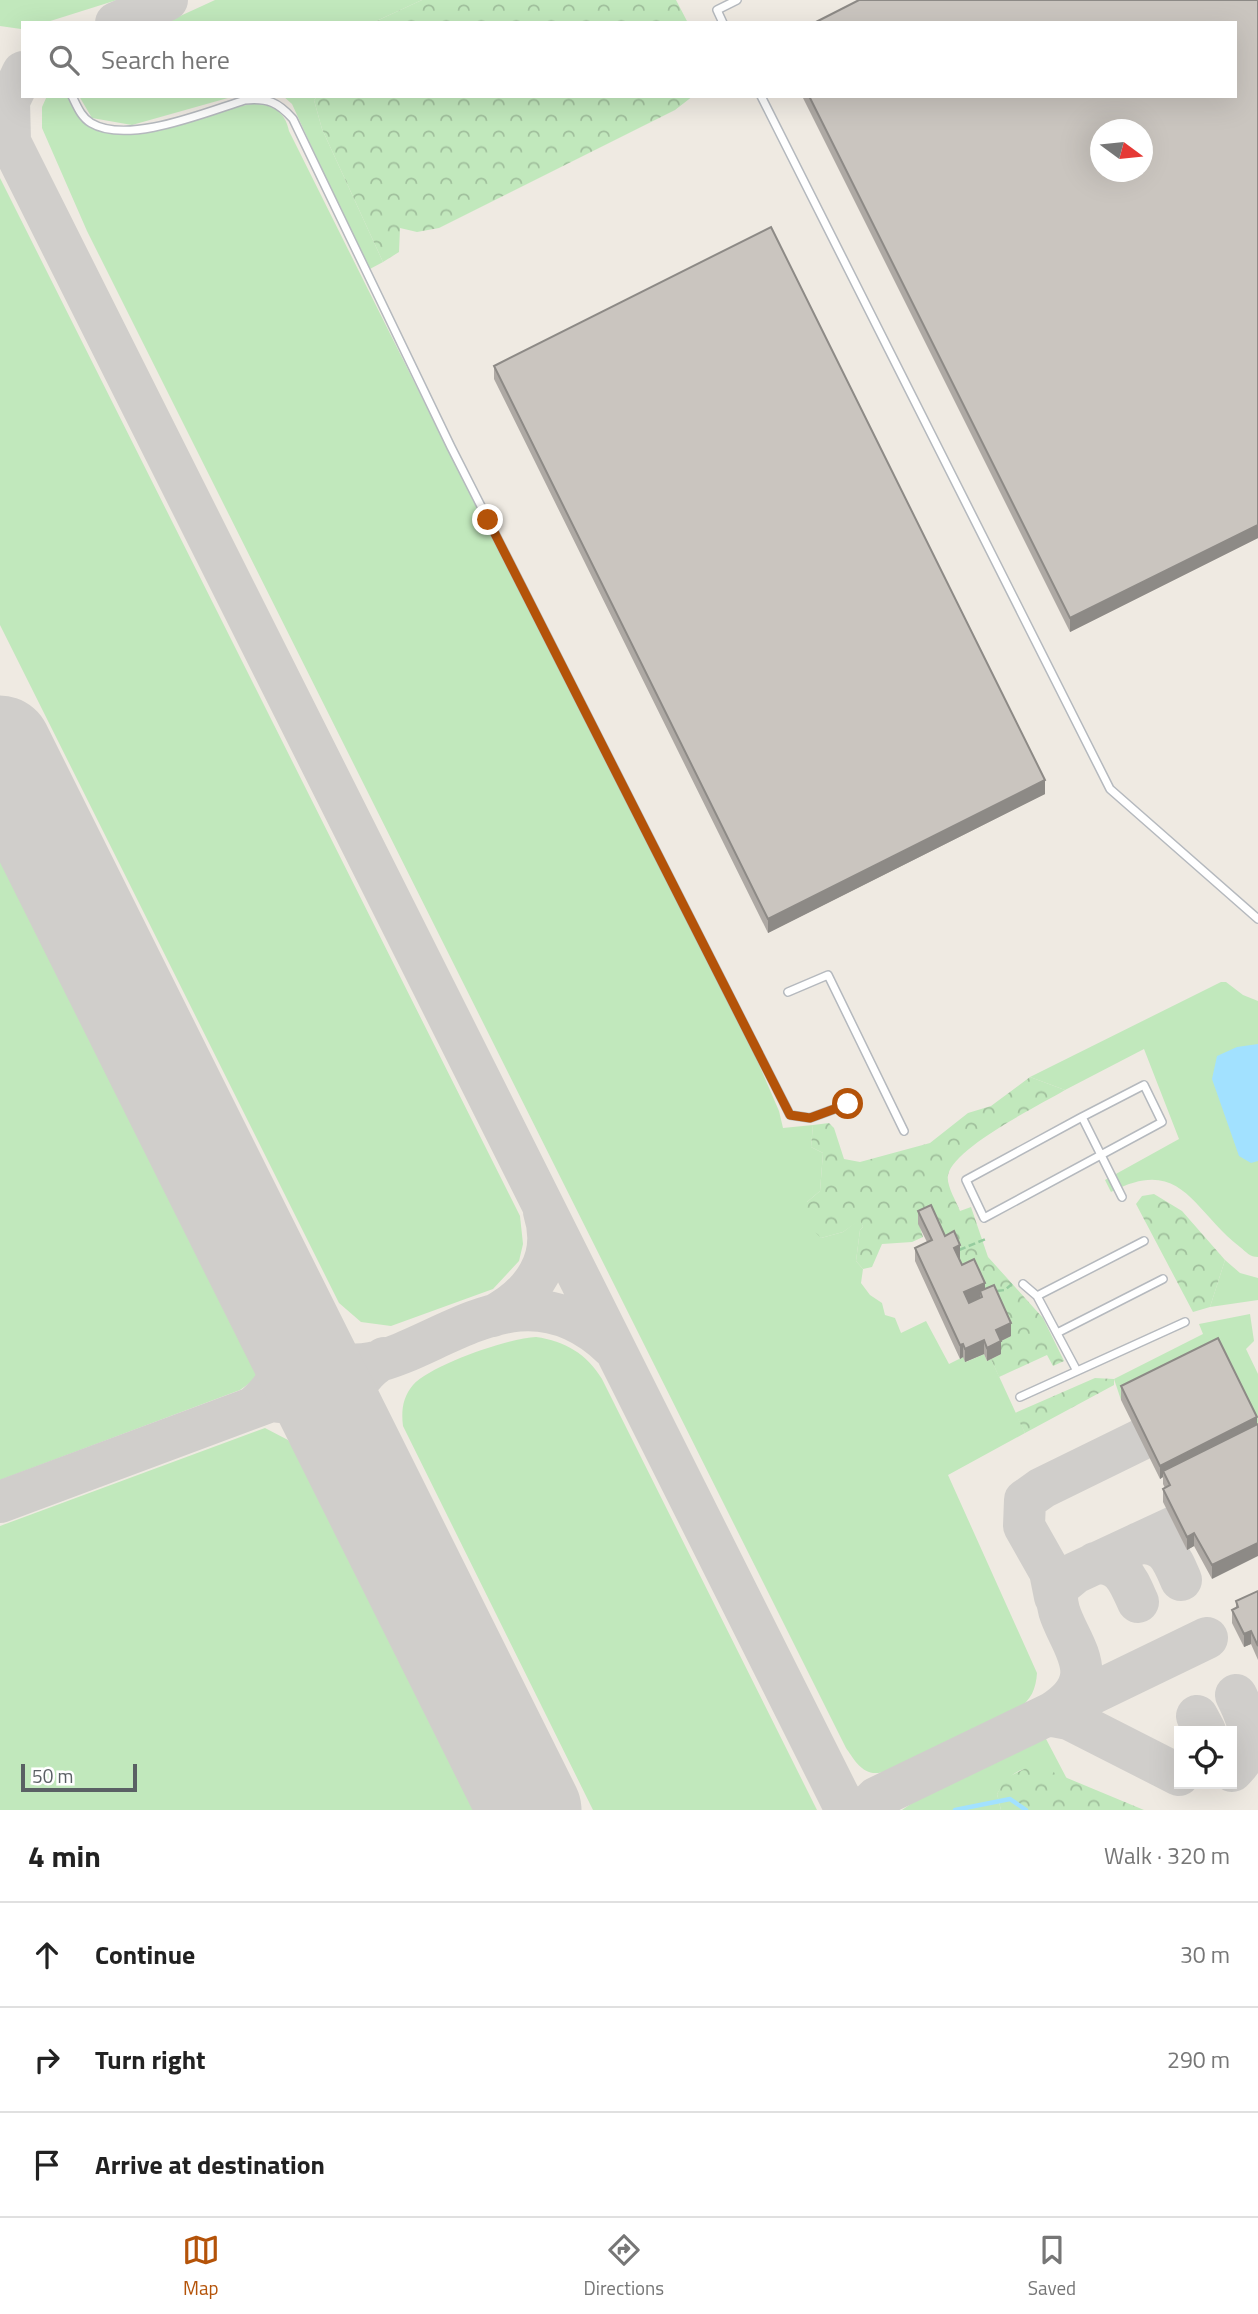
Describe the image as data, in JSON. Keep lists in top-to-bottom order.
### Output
{
  "scale_bar": "50 m",
  "north": "right",
  "page": {
    "search": "Search here",
    "scale": "50 m",
    "heading": ["4 min", "Walk · 320 m"],
    "list": [
      ["Continue", "30 m"],
      ["Turn right", "290 m"],
      "Arrive at destination"
    ],
    "nav": ["Map", "Directions", "Saved"]
  }
}
